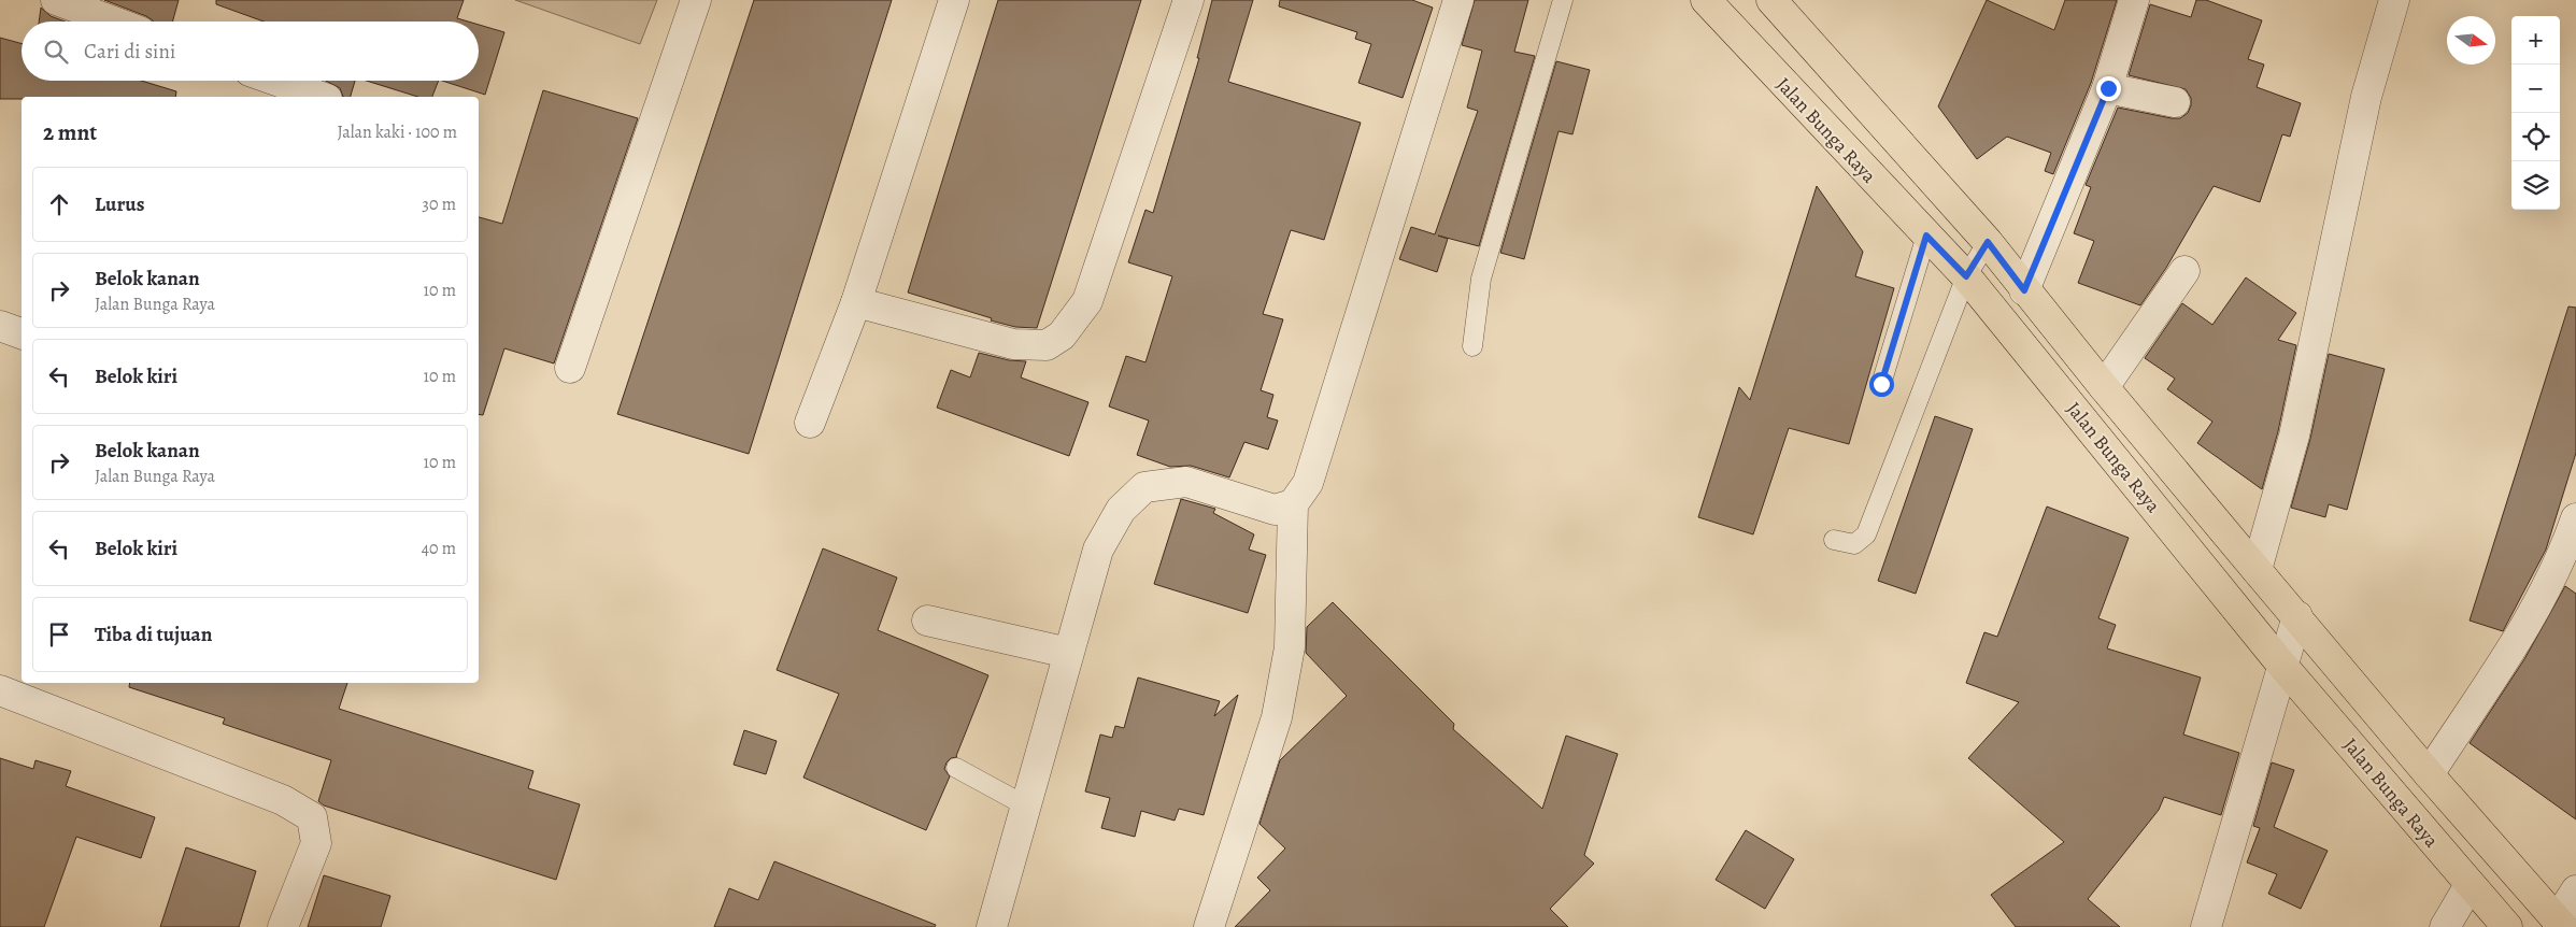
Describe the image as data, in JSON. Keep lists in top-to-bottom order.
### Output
{
  "streets": {
    "main road": ["Jalan Bunga Raya"]
  },
  "north": "right",
  "page": {
    "map_buttons": ["+", "−"],
    "search": "Cari di sini",
    "heading": ["2 mnt", "Jalan kaki · 100 m"],
    "list": [
      ["Lurus", "30 m"],
      ["Belok kanan", "Jalan Bunga Raya", "10 m"],
      ["Belok kiri", "10 m"],
      ["Belok kanan", "Jalan Bunga Raya", "10 m"],
      ["Belok kiri", "40 m"],
      "Tiba di tujuan"
    ]
  }
}
